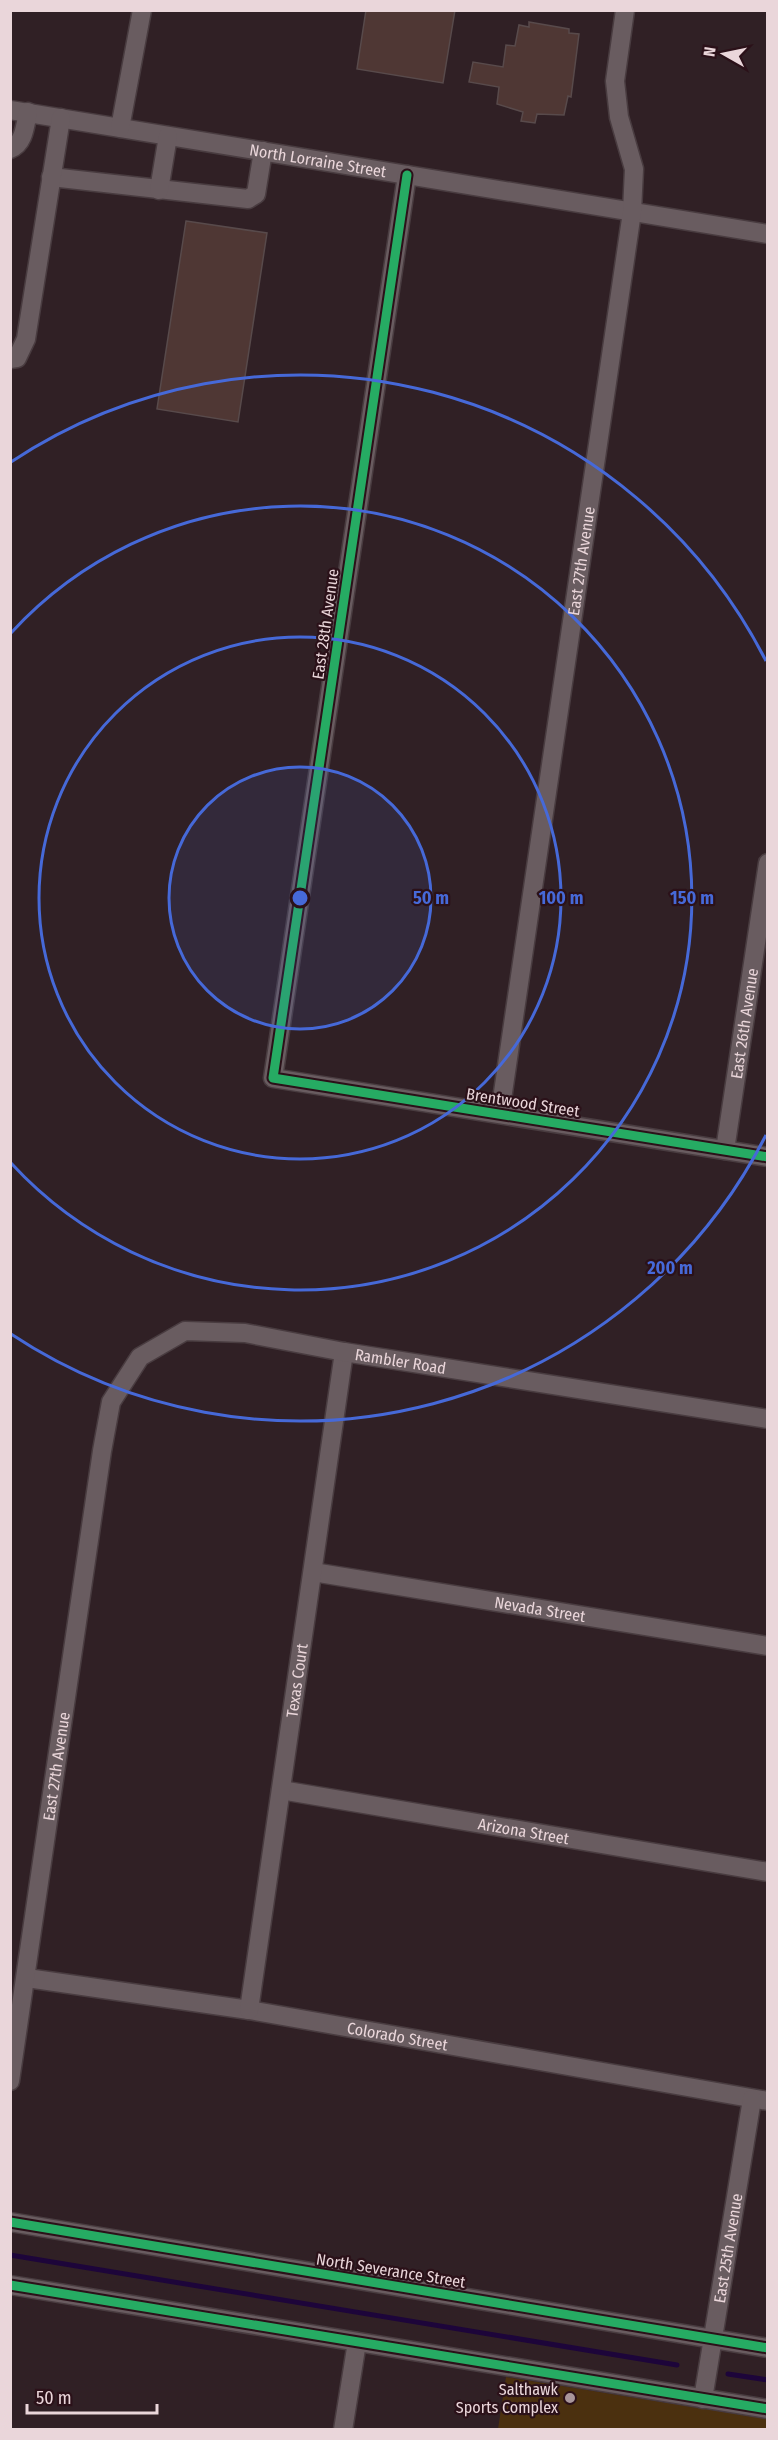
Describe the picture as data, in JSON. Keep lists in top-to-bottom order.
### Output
{
  "streets": {
    "street": [
      "North Lorraine Street",
      "East 27th Avenue",
      "East 28th Avenue",
      "East 26th Avenue",
      "Brentwood Street",
      "Rambler Road",
      "Nevada Street",
      "Texas Court",
      "Arizona Street",
      "Colorado Street",
      "East 25th Avenue",
      "North Severance Street"
    ]
  },
  "crossings": [
    ["North Lorraine Street", "East 27th Avenue"],
    ["North Lorraine Street", "East 28th Avenue"],
    ["East 27th Avenue", "Brentwood Street"],
    ["East 27th Avenue", "Rambler Road"],
    ["East 27th Avenue", "Colorado Street"],
    ["East 28th Avenue", "Brentwood Street"],
    ["East 26th Avenue", "Brentwood Street"],
    ["Rambler Road", "Texas Court"],
    ["Nevada Street", "Texas Court"],
    ["Texas Court", "Arizona Street"],
    ["Texas Court", "Colorado Street"],
    ["Colorado Street", "East 25th Avenue"],
    ["East 25th Avenue", "North Severance Street"]
  ],
  "places": ["Salthawk Sports Complex"],
  "scale_bar": "50 m",
  "north": "left",
  "rings": [
    "50 m",
    "100 m",
    "150 m",
    "200 m"
  ]
}
